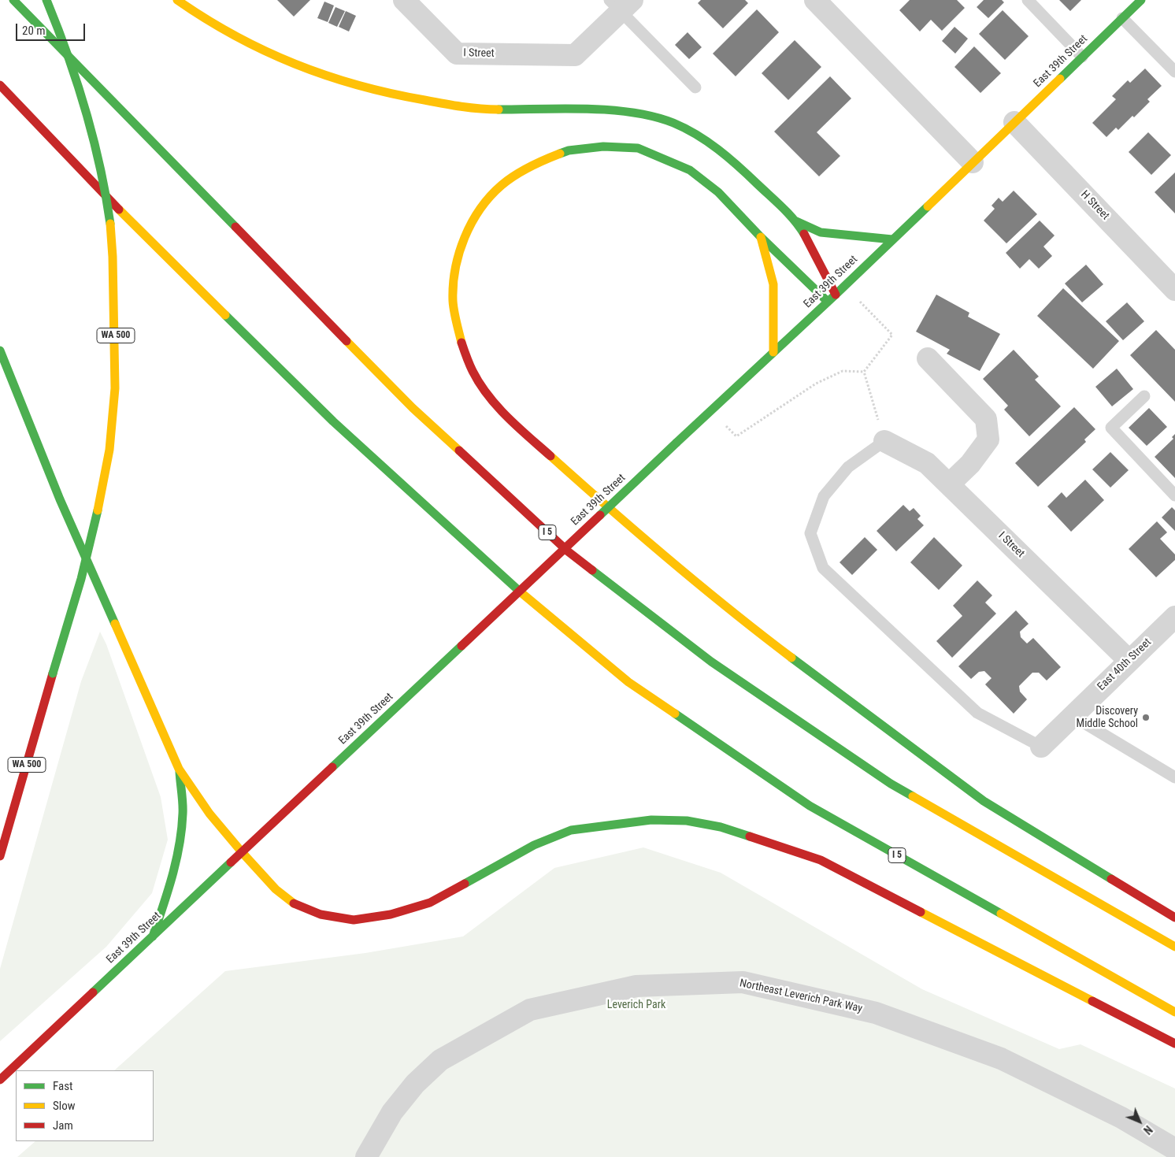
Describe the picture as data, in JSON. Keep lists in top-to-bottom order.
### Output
{
  "streets": {
    "main road": ["East 39th Street", "WA 500", "I 5"],
    "street": [
      "I Street",
      "H Street",
      "East 40th Street",
      "Northeast Leverich Park Way"
    ]
  },
  "crossings": [
    ["I Street", "East 40th Street"],
    ["East 39th Street", "H Street"]
  ],
  "parks": ["Leverich Park"],
  "places": ["Discovery Middle School"],
  "legend": ["Fast", "Slow", "Jam"],
  "scale_bar": "20 m",
  "north": "bottom right"
}
